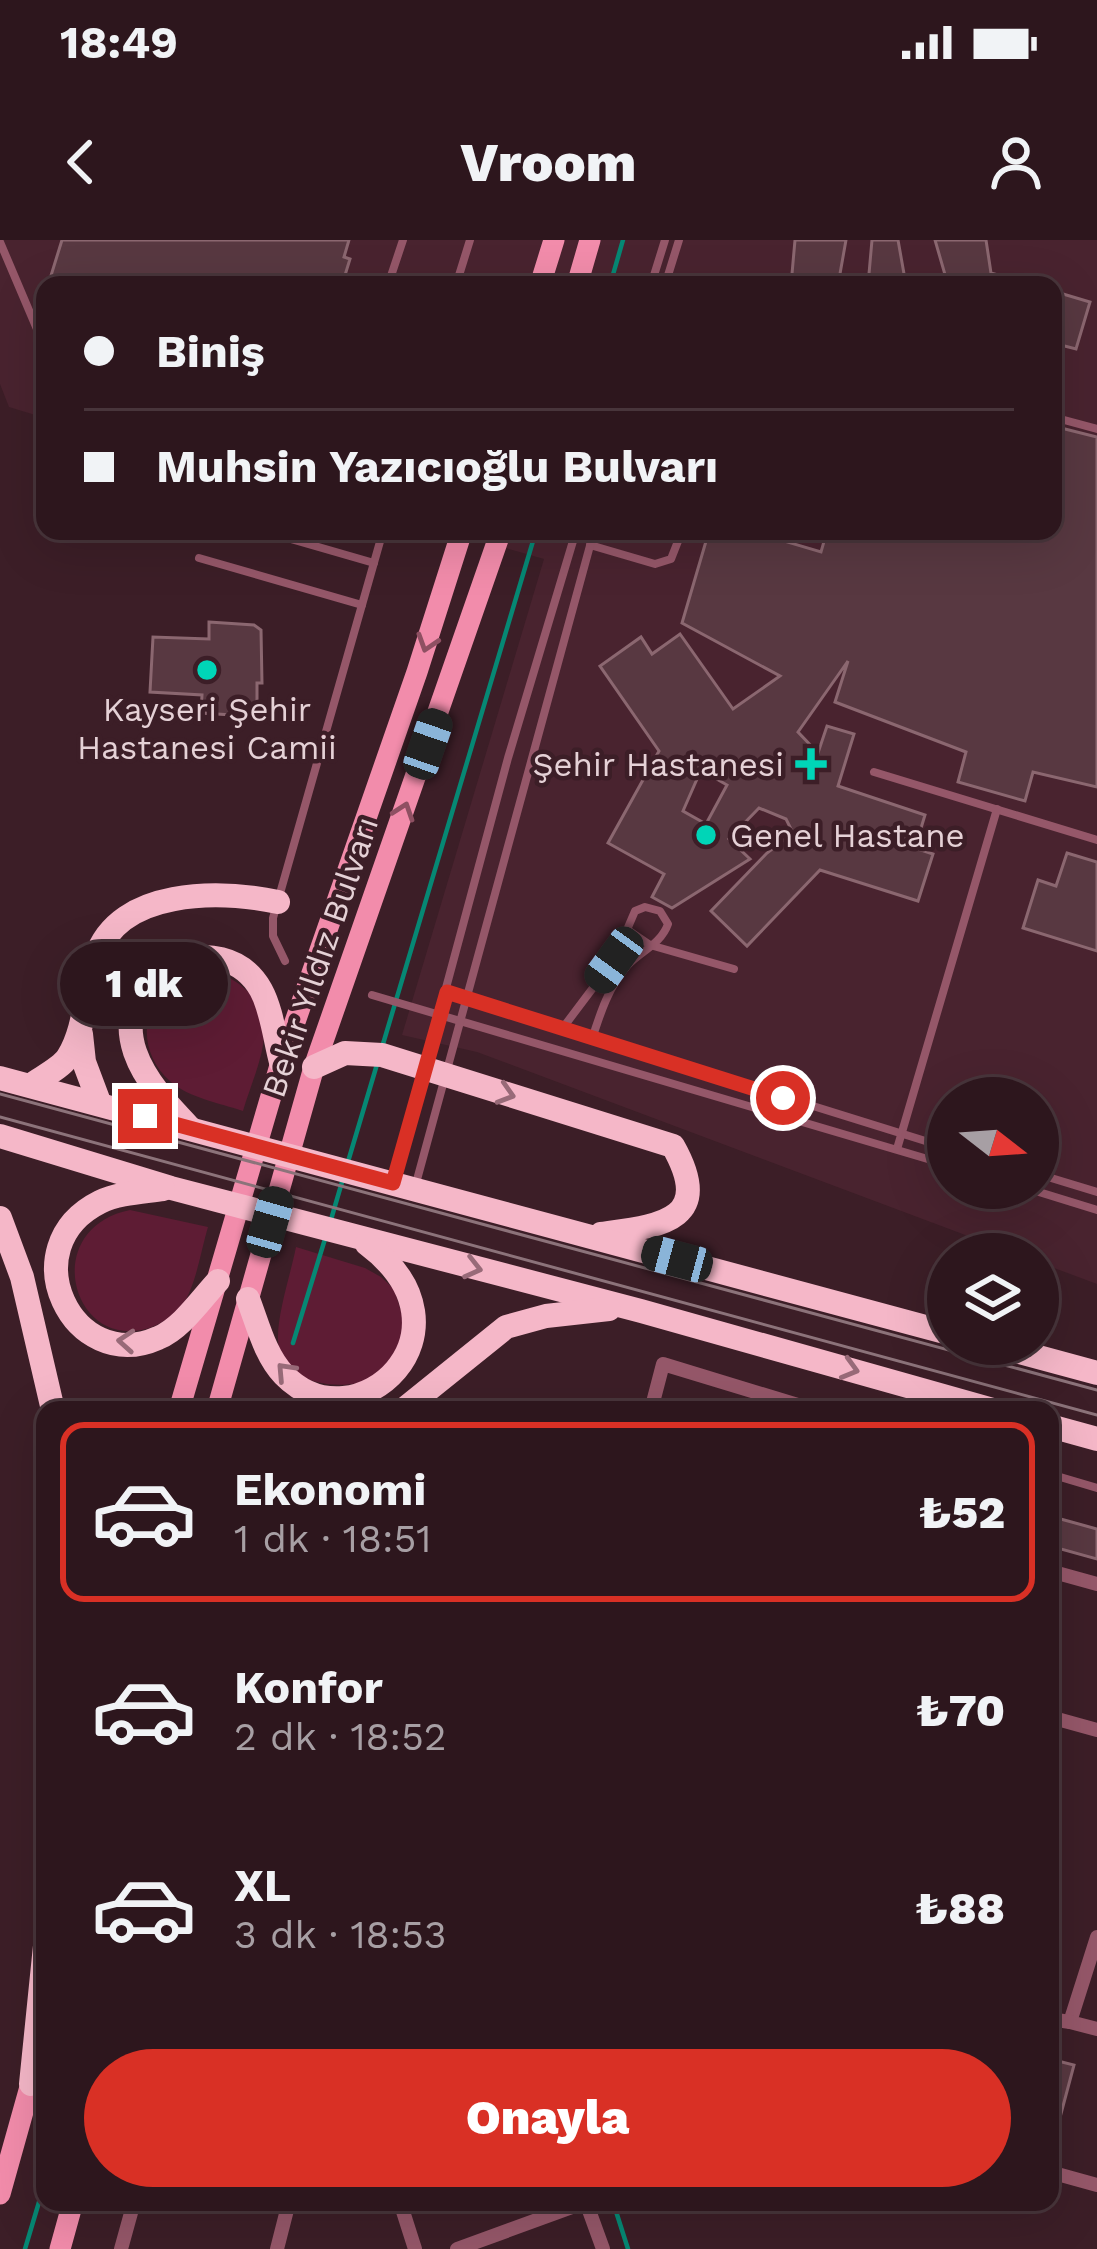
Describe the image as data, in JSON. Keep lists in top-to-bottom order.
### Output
{
  "streets": {
    "main road": ["Bekir Yıldız Bulvarı"]
  },
  "places": {
    "other": ["Kayseri Şehir Hastanesi Camii", "Genel Hastane"],
    "health": ["Şehir Hastanesi"]
  },
  "north": "right",
  "page": {
    "status": "18:49",
    "header": "Vroom",
    "banner": ["Biniş", "Muhsin Yazıcıoğlu Bulvarı"],
    "bubble": "1 dk",
    "list": [
      {
        "name": "Ekonomi",
        "note": "1 dk · 18:51",
        "value": "₺52"
      },
      {
        "name": "Konfor",
        "note": "2 dk · 18:52",
        "value": "₺70"
      },
      {
        "name": "XL",
        "note": "3 dk · 18:53",
        "value": "₺88"
      }
    ],
    "buttons": "Onayla"
  }
}
